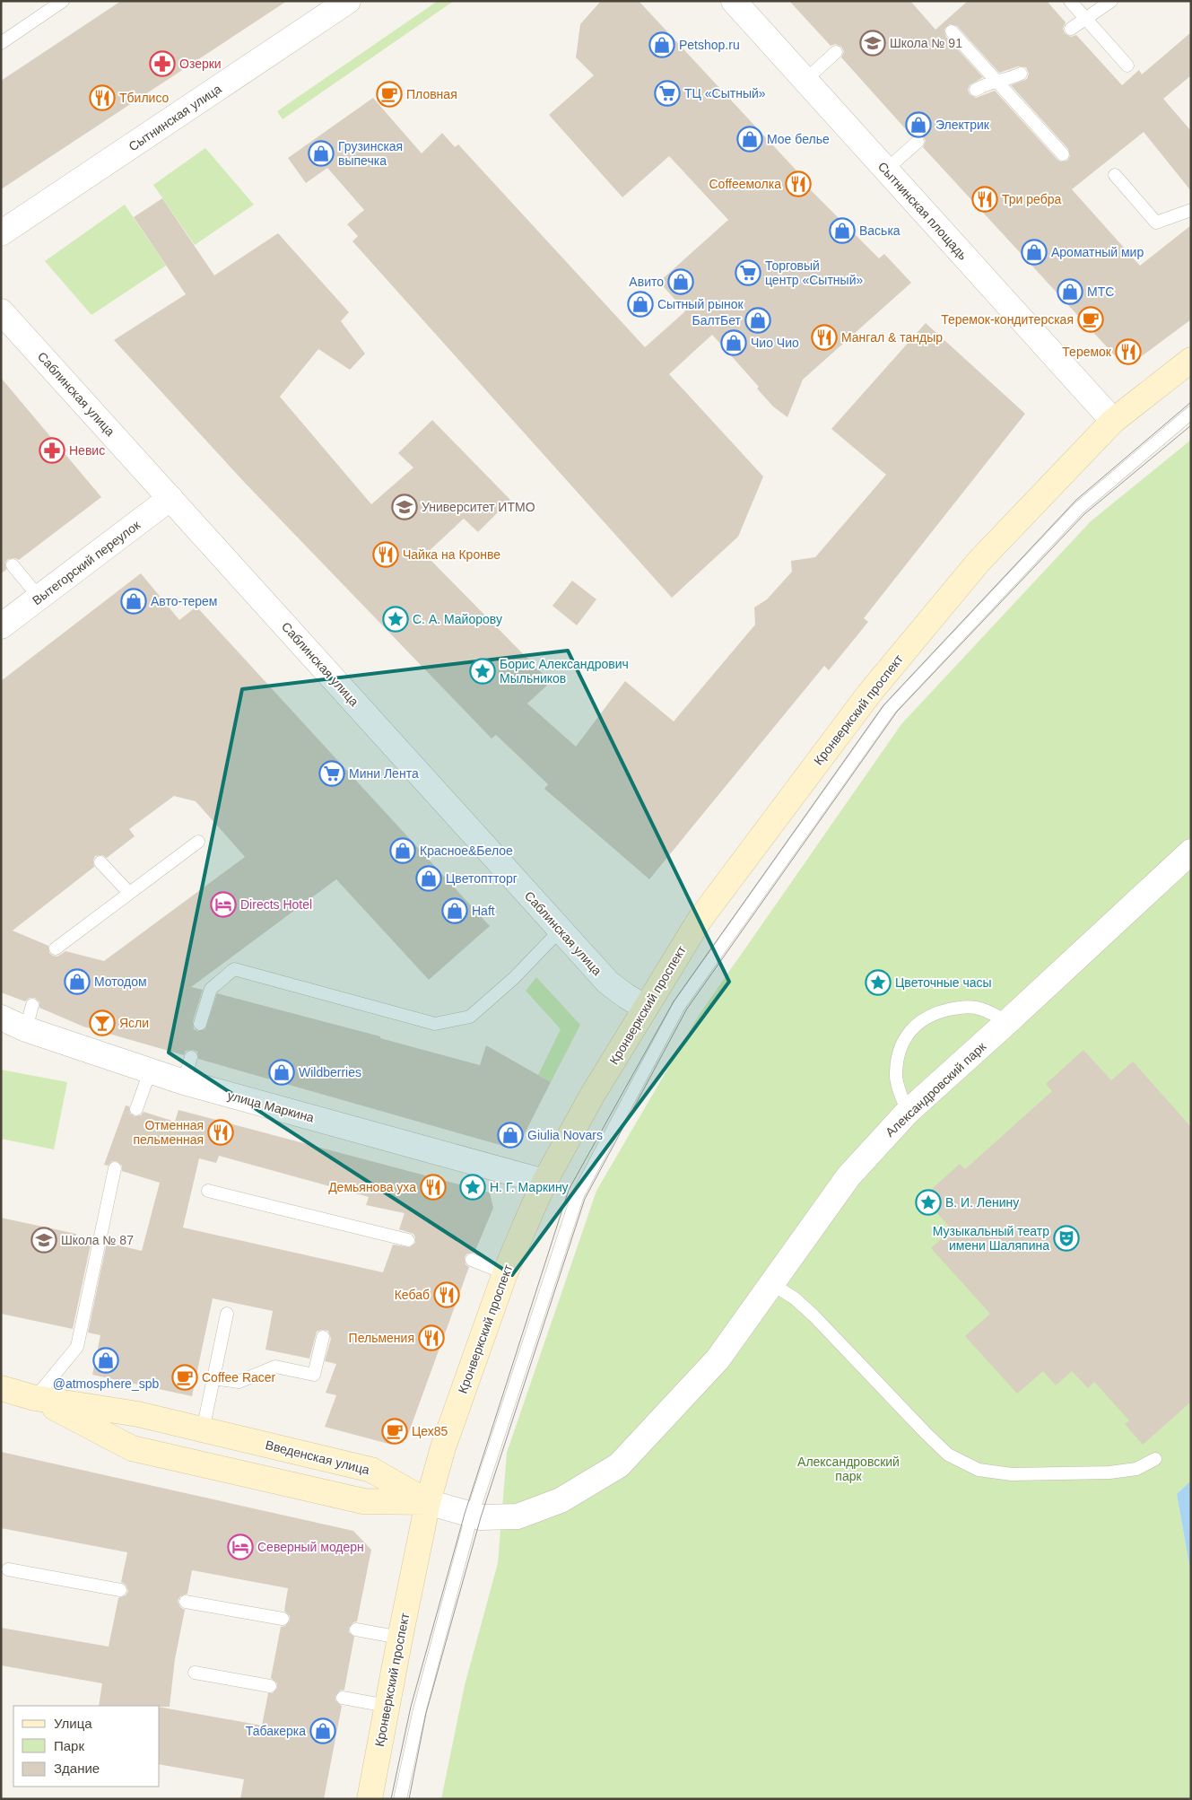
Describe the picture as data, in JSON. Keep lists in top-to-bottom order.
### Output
{
  "streets": {
    "street": [
      "Сытнинская улица",
      "Сытнинская площадь",
      "Саблинская улица",
      "Вытегорский переулок",
      "Кронверкский проспект",
      "Александровский парк",
      "улица Маркина",
      "Введенская улица"
    ]
  },
  "crossings": [
    ["Сытнинская площадь", "Кронверкский проспект"],
    ["Саблинская улица", "Вытегорский переулок"],
    ["Саблинская улица", "Кронверкский проспект"],
    ["Кронверкский проспект", "Александровский парк"],
    ["Кронверкский проспект", "улица Маркина"],
    ["Кронверкский проспект", "Введенская улица"],
    ["Александровский парк", "Введенская улица"]
  ],
  "parks": ["Александровский парк"],
  "places": {
    "school or university": ["Школа № 91", "Университет ИТМО", "Школа № 87"],
    "shop": [
      "Petshop.ru",
      "Электрик",
      "Мое белье",
      "Грузинская выпечка",
      "Васька",
      "Ароматный мир",
      "Авито",
      "МТС",
      "Сытный рынок",
      "БалтБет",
      "Чио Чио",
      "Авто-терем",
      "Красное&Белое",
      "Цветоптторг",
      "Haft",
      "Мотодом",
      "Wildberries",
      "Giulia Novars",
      "@atmosphere_spb",
      "Табакерка"
    ],
    "pharmacy": ["Озерки", "Невис"],
    "supermarket": ["ТЦ «Сытный»", "Торговый центр «Сытный»", "Мини Лента"],
    "cafe": [
      "Пловная",
      "Теремок-кондитерская",
      "Coffee Racer",
      "Цех85"
    ],
    "restaurant": [
      "Тбилисо",
      "Coffeeмолка",
      "Три ребра",
      "Мангал & тандыр",
      "Теремок",
      "Чайка на Кронве",
      "Отменная пельменная",
      "Демьянова уха",
      "Кебаб",
      "Пельмения"
    ],
    "place": [
      "С. А. Майорову",
      "Борис Александрович Мыльников",
      "Цветочные часы",
      "Н. Г. Маркину",
      "В. И. Ленину"
    ],
    "hotel": ["Directs Hotel", "Северный модерн"],
    "bar": ["Ясли"],
    "theatre": ["Музыкальный театр имени Шаляпина"]
  },
  "legend": ["Улица", "Парк", "Здание"]
}
